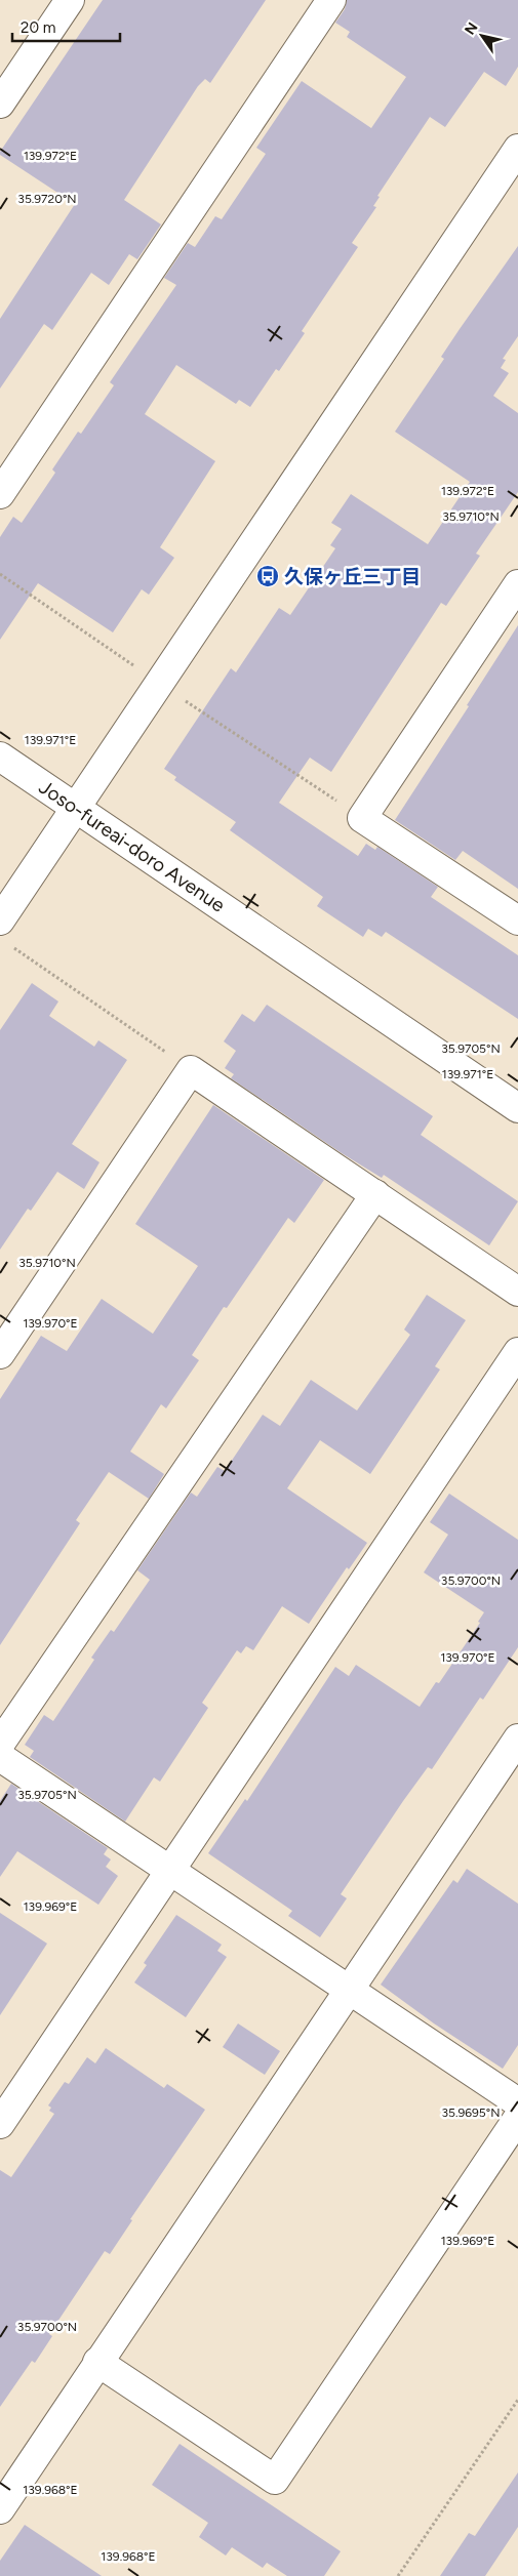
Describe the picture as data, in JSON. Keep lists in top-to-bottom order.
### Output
{
  "streets": {
    "street": ["Joso-fureai-doro Avenue"]
  },
  "places": {
    "bus stop": ["久保ヶ丘三丁目"]
  },
  "scale_bar": "20 m",
  "north": "top left",
  "coordinates": [
    "139.972°E",
    "35.9720°N",
    "35.9710°N",
    "139.971°E",
    "35.9705°N",
    "139.970°E",
    "35.9700°N",
    "139.969°E",
    "35.9695°N",
    "139.968°E"
  ]
}
